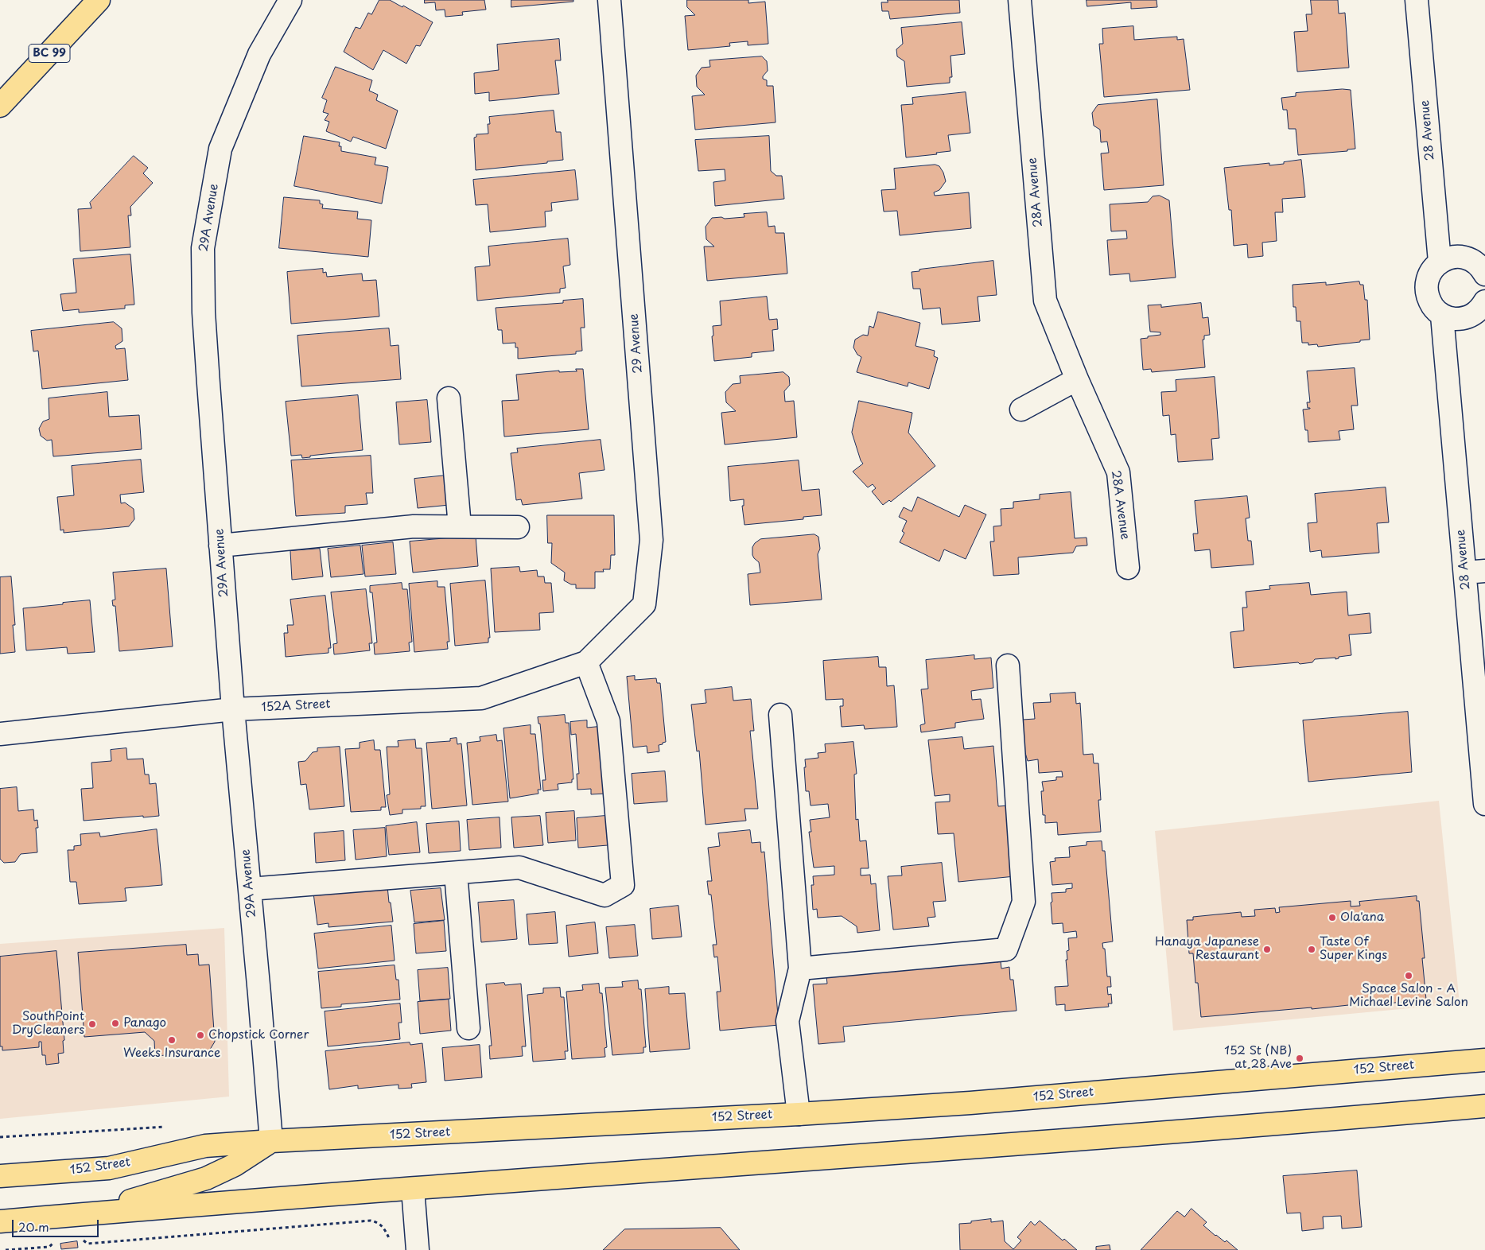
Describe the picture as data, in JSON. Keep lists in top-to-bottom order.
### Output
{
  "streets": {
    "main road": ["BC 99", "152 Street"],
    "street": [
      "28 Avenue",
      "28A Avenue",
      "29A Avenue",
      "29 Avenue",
      "152A Street"
    ]
  },
  "crossings": [
    ["29A Avenue", "152A Street"],
    ["29A Avenue", "152 Street"],
    ["29 Avenue", "152A Street"]
  ],
  "places": [
    "Ola'ana",
    "Hanaya Japanese Restaurant",
    "Taste Of Super Kings",
    "Space Salon - A Michael Levine Salon",
    "Panago",
    "SouthPoint DryCleaners",
    "Chopstick Corner",
    "Weeks Insurance",
    "152 St (NB) at 28 Ave"
  ],
  "scale_bar": "20 m"
}
